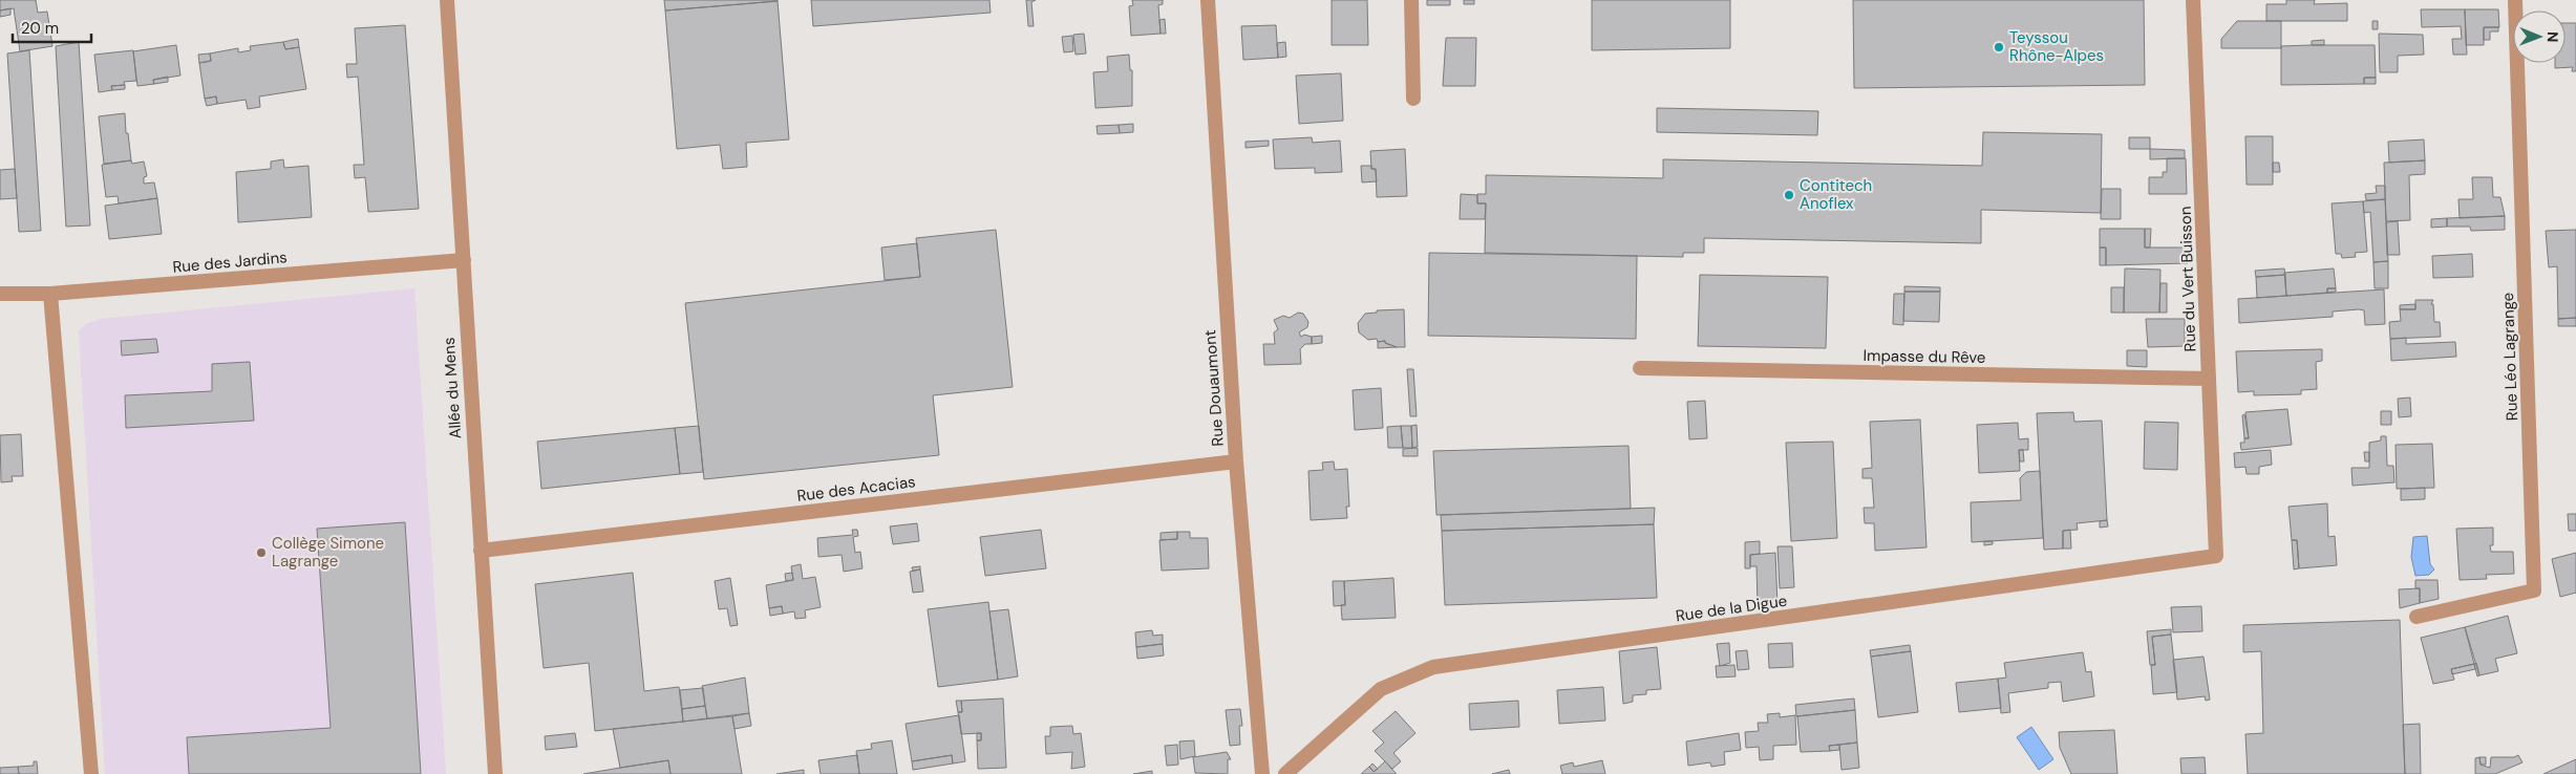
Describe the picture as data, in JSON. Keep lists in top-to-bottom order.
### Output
{
  "streets": {
    "street": [
      "Rue des Jardins",
      "Rue du Vert Buisson",
      "Impasse du Rêve",
      "Rue Léo Lagrange",
      "Allée du Mens",
      "Rue Douaumont",
      "Rue des Acacias",
      "Rue de la Digue"
    ]
  },
  "crossings": [
    ["Rue des Jardins", "Allée du Mens"],
    ["Rue du Vert Buisson", "Impasse du Rêve"],
    ["Rue du Vert Buisson", "Rue de la Digue"],
    ["Allée du Mens", "Rue des Acacias"],
    ["Rue Douaumont", "Rue des Acacias"]
  ],
  "places": ["Teyssou Rhône-Alpes", "Contitech Anoflex", "Collège Simone Lagrange"],
  "scale_bar": "20 m",
  "north": "right"
}
